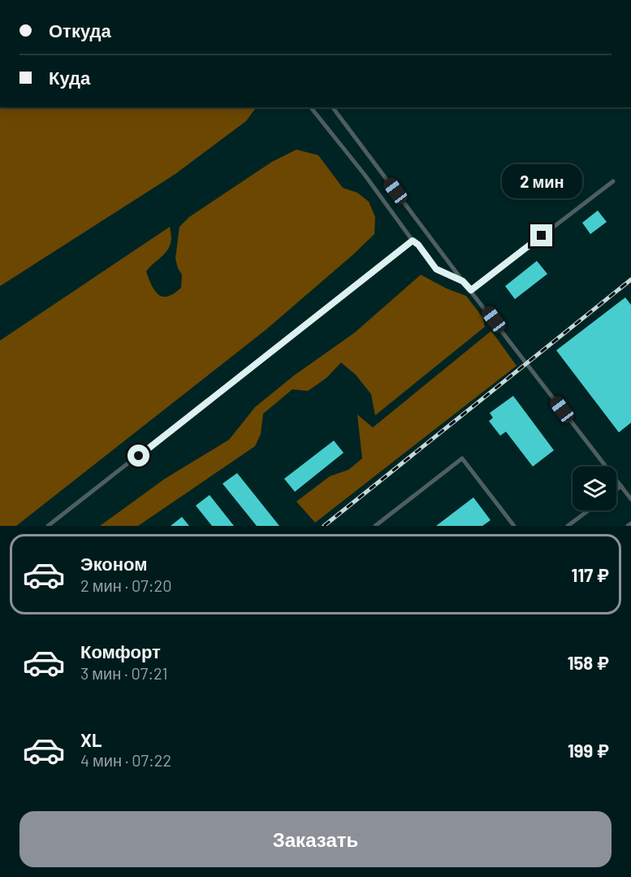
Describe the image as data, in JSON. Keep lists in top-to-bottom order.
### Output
{
  "page": {
    "banner": ["Откуда", "Куда"],
    "bubble": "2 мин",
    "list": [
      {
        "name": "Эконом",
        "note": "2 мин · 07:20",
        "value": "117 ₽"
      },
      {
        "name": "Комфорт",
        "note": "3 мин · 07:21",
        "value": "158 ₽"
      },
      {
        "name": "XL",
        "note": "4 мин · 07:22",
        "value": "199 ₽"
      }
    ],
    "buttons": "Заказать"
  }
}
